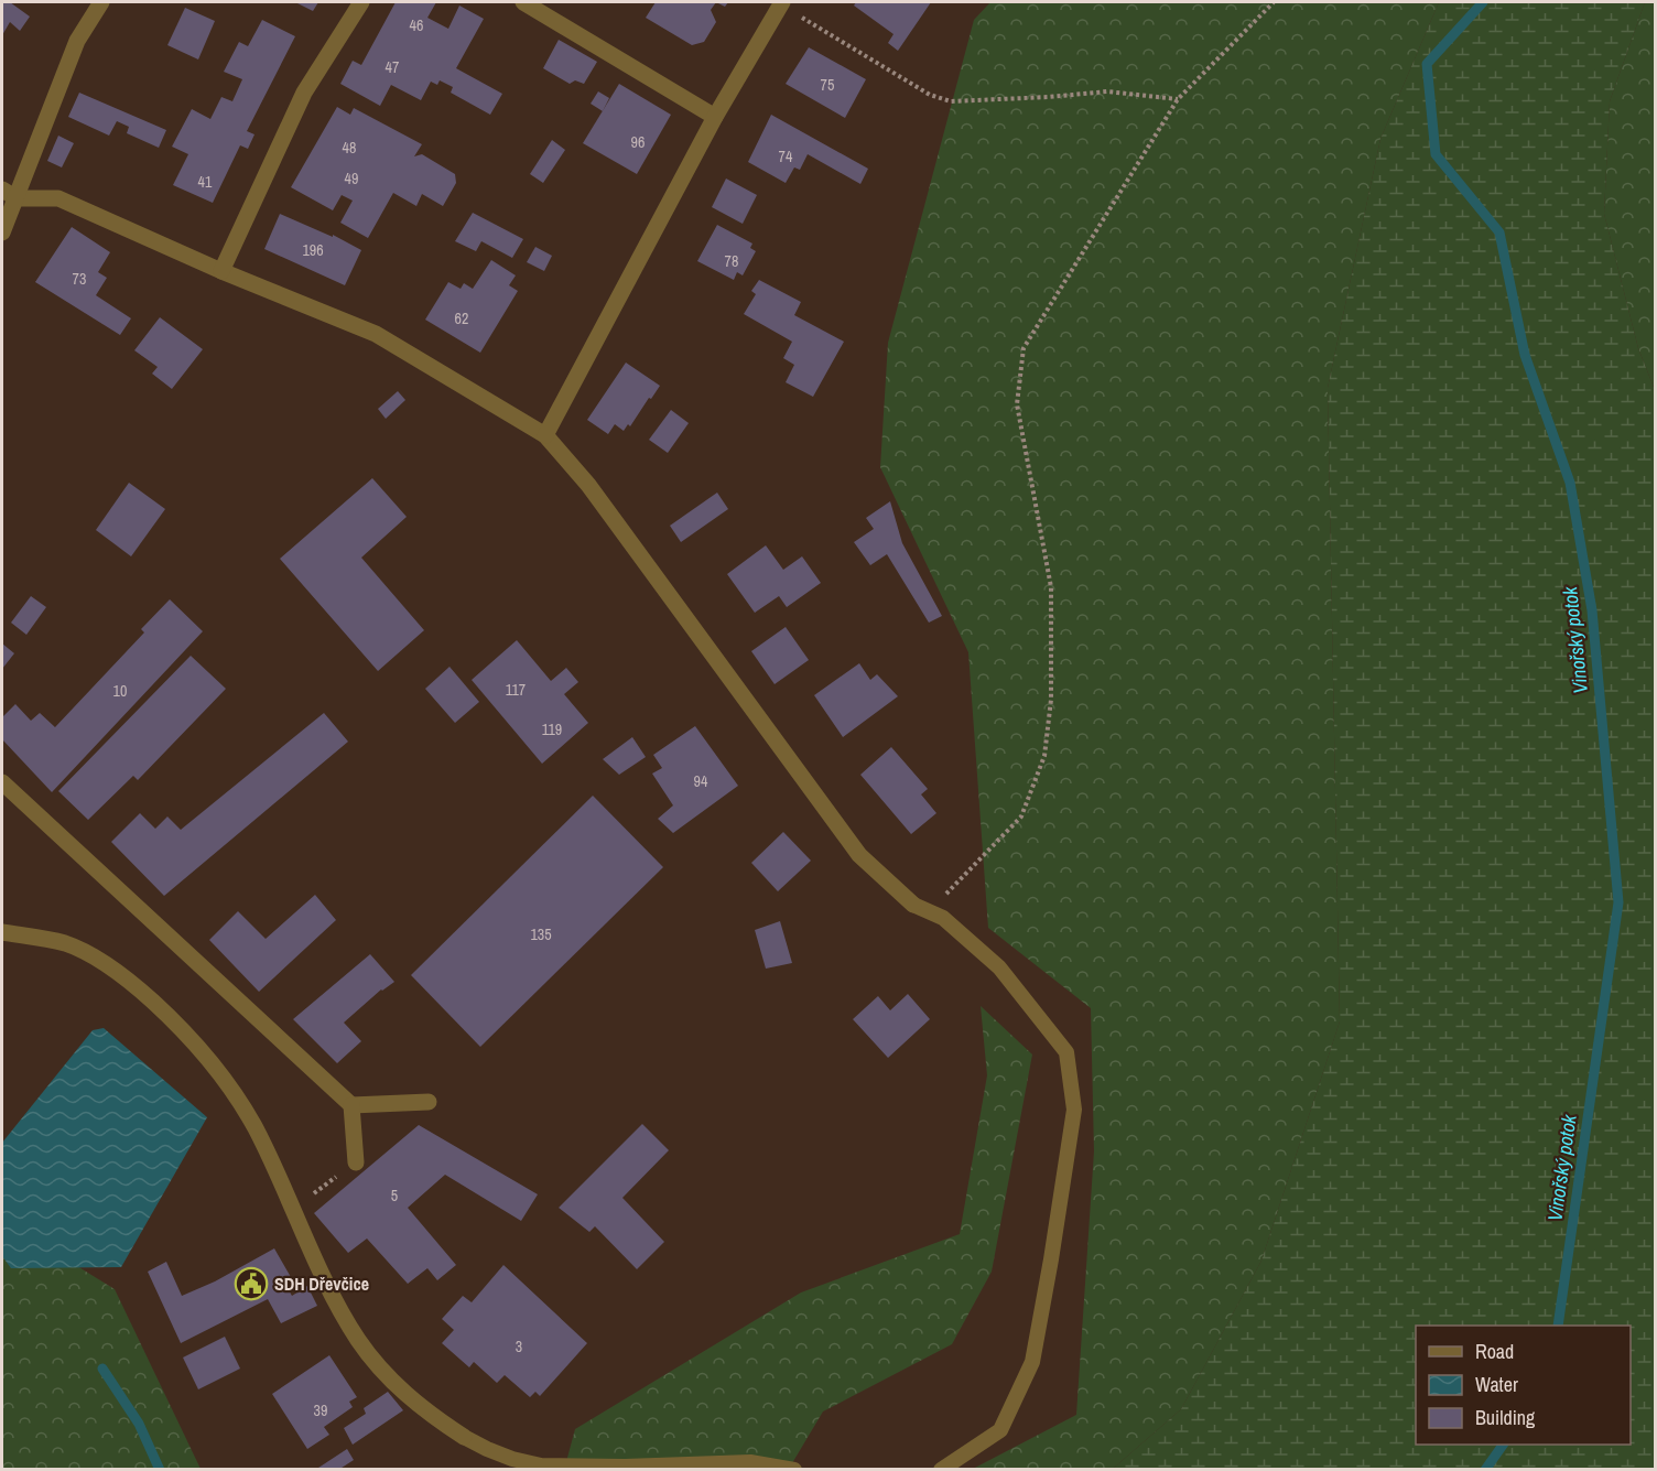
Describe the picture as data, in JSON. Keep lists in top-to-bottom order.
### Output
{
  "water": ["Vinořský potok"],
  "places": {
    "public building": ["SDH Dřevčice"]
  },
  "house_numbers": [
    "46",
    "47",
    "75",
    "96",
    "48",
    "74",
    "49",
    "41",
    "196",
    "78",
    "73",
    "62",
    "117",
    "10",
    "119",
    "94",
    "135",
    "5",
    "3",
    "39"
  ],
  "legend": ["Road", "Water", "Building"]
}
